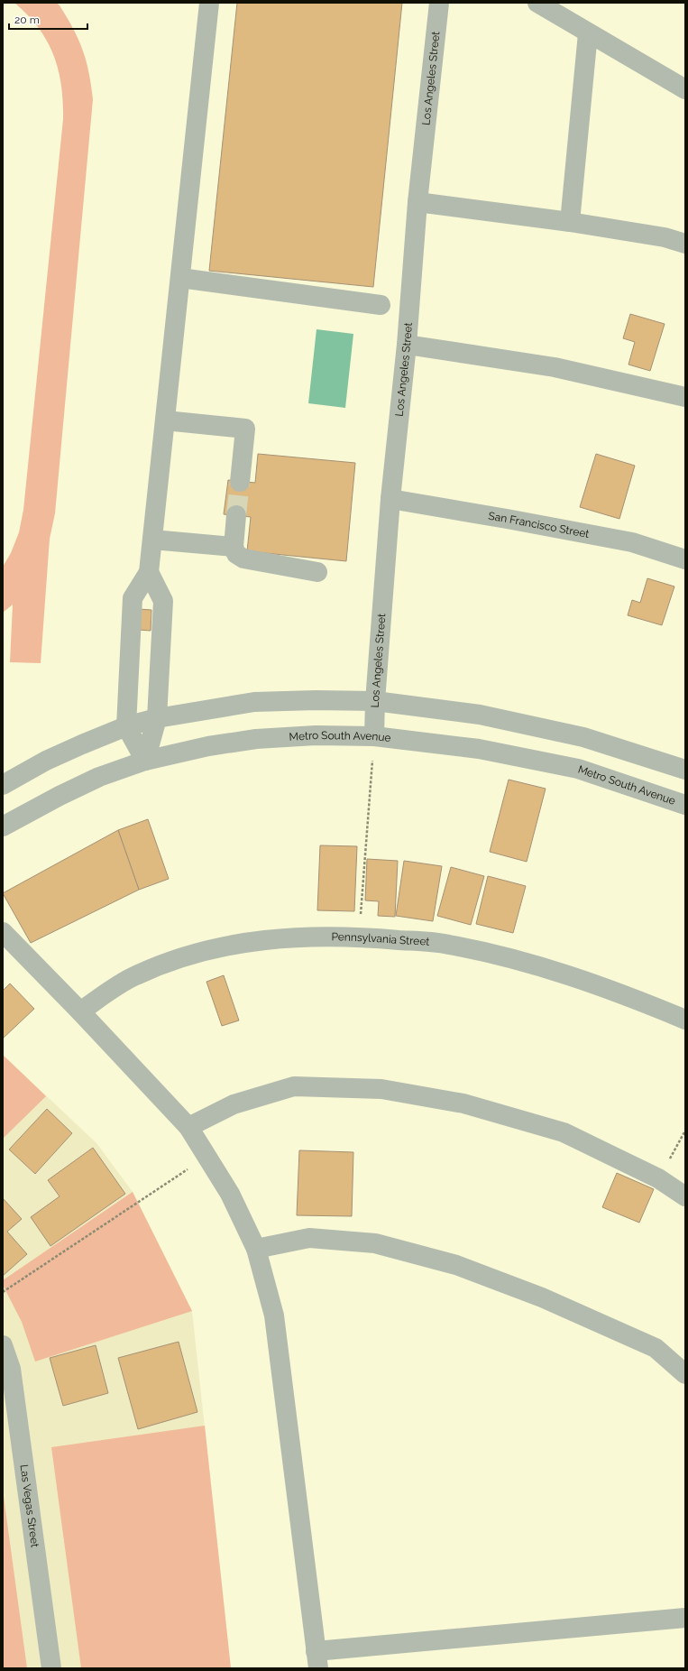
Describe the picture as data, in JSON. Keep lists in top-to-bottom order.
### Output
{
  "streets": {
    "street": [
      "Los Angeles Street",
      "San Francisco Street",
      "Metro South Avenue",
      "Pennsylvania Street",
      "Las Vegas Street"
    ]
  },
  "crossings": [
    ["Los Angeles Street", "San Francisco Street"],
    ["Los Angeles Street", "Metro South Avenue"]
  ],
  "scale_bar": "20 m"
}
